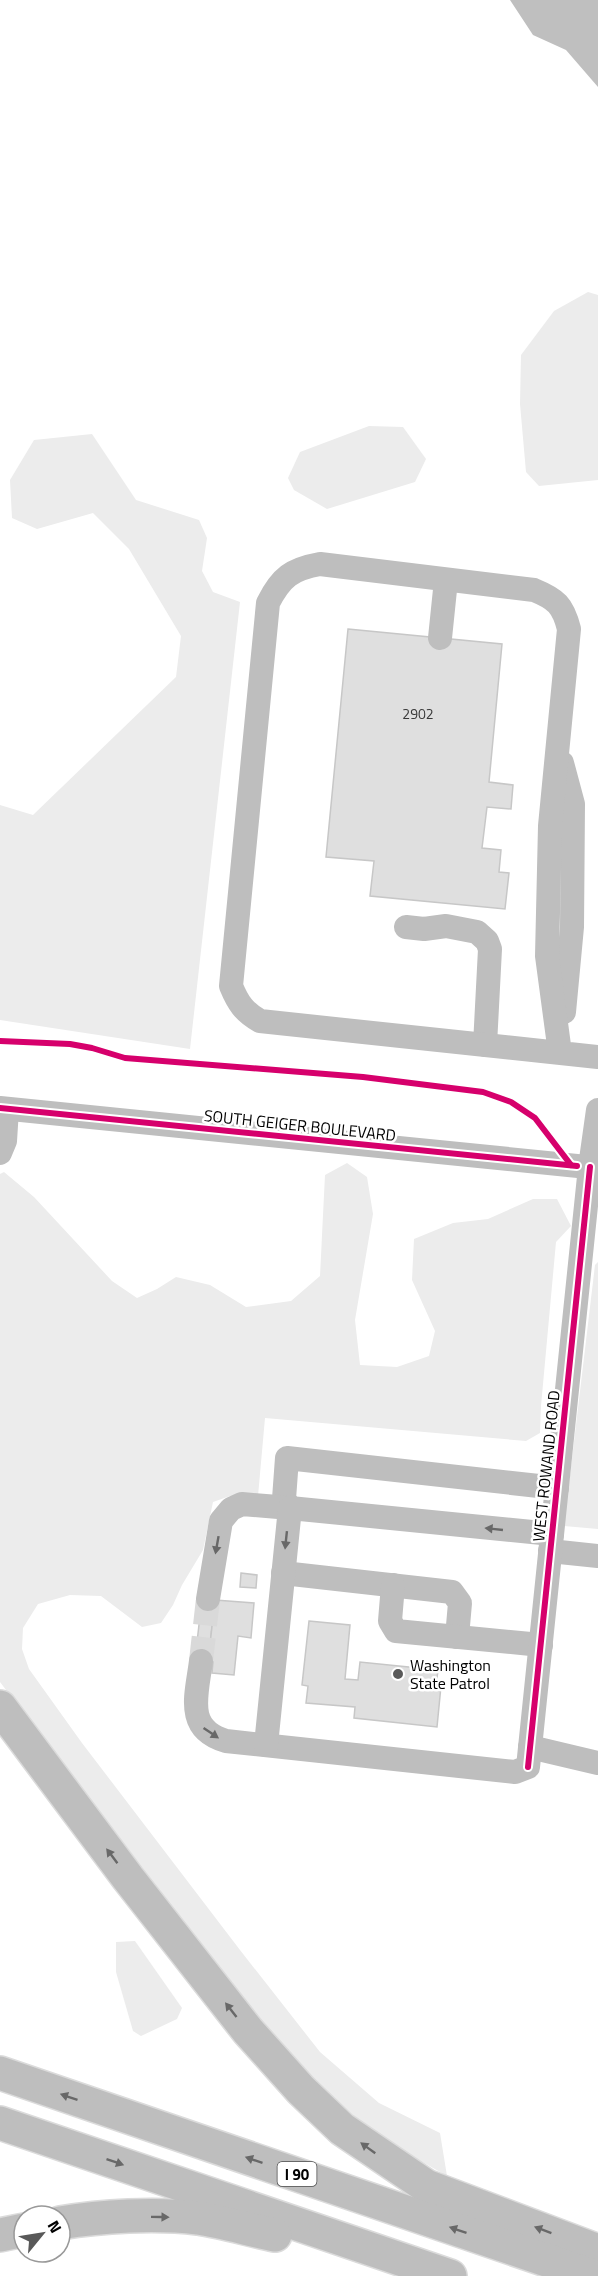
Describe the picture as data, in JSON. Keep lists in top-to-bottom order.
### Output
{
  "streets": {
    "highway": ["I 90"],
    "street": ["SOUTH GEIGER BOULEVARD", "WEST ROWAND ROAD"]
  },
  "crossings": [
    ["SOUTH GEIGER BOULEVARD", "WEST ROWAND ROAD"]
  ],
  "places": ["Washington State Patrol"],
  "house_numbers": ["2902"],
  "north": "top right"
}
